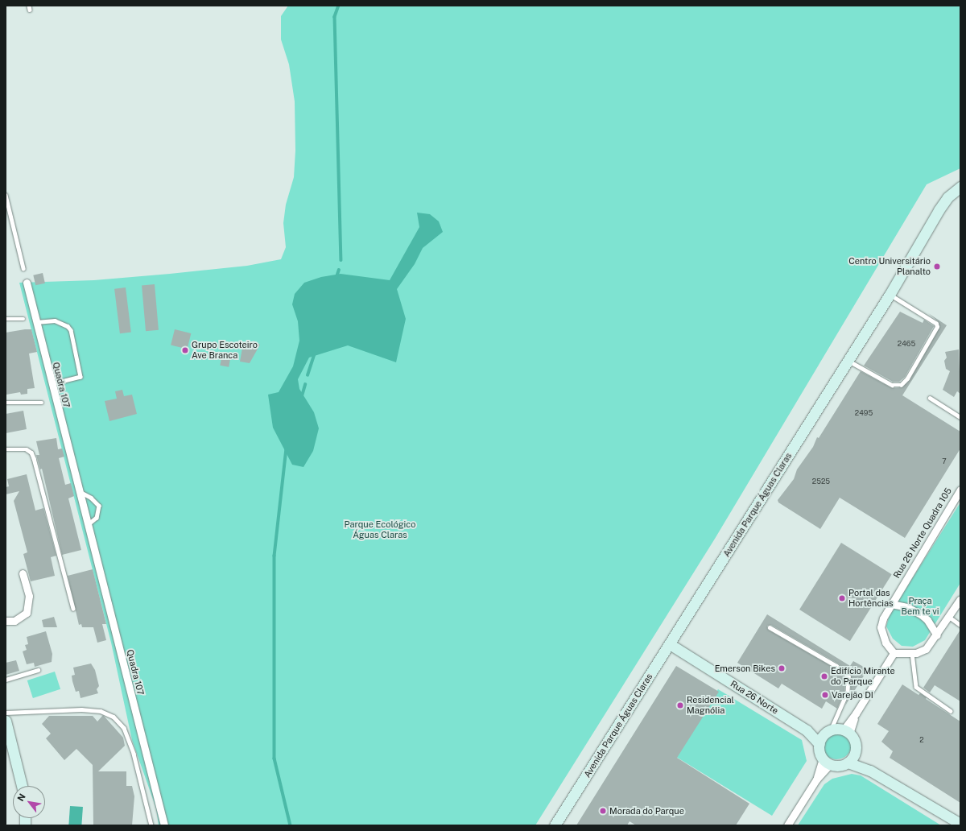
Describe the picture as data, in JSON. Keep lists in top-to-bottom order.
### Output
{
  "streets": {
    "street": [
      "Quadra 107",
      "Avenida Parque Águas Claras",
      "Rua 26 Norte Quadra 105",
      "Rua 26 Norte"
    ]
  },
  "crossings": [
    ["Avenida Parque Águas Claras", "Rua 26 Norte"]
  ],
  "parks": ["Parque Ecológico Águas Claras", "Praça Bem te vi"],
  "places": [
    "Centro Universitário Planalto",
    "Grupo Escoteiro Ave Branca",
    "Portal das Hortências",
    "Emerson Bikes",
    "Edifício Mirante do Parque",
    "Varejão DI",
    "Residencial Magnólia",
    "Morada do Parque"
  ],
  "house_numbers": [
    "2465",
    "2495",
    "7",
    "2525",
    "2"
  ],
  "north": "top left"
}
